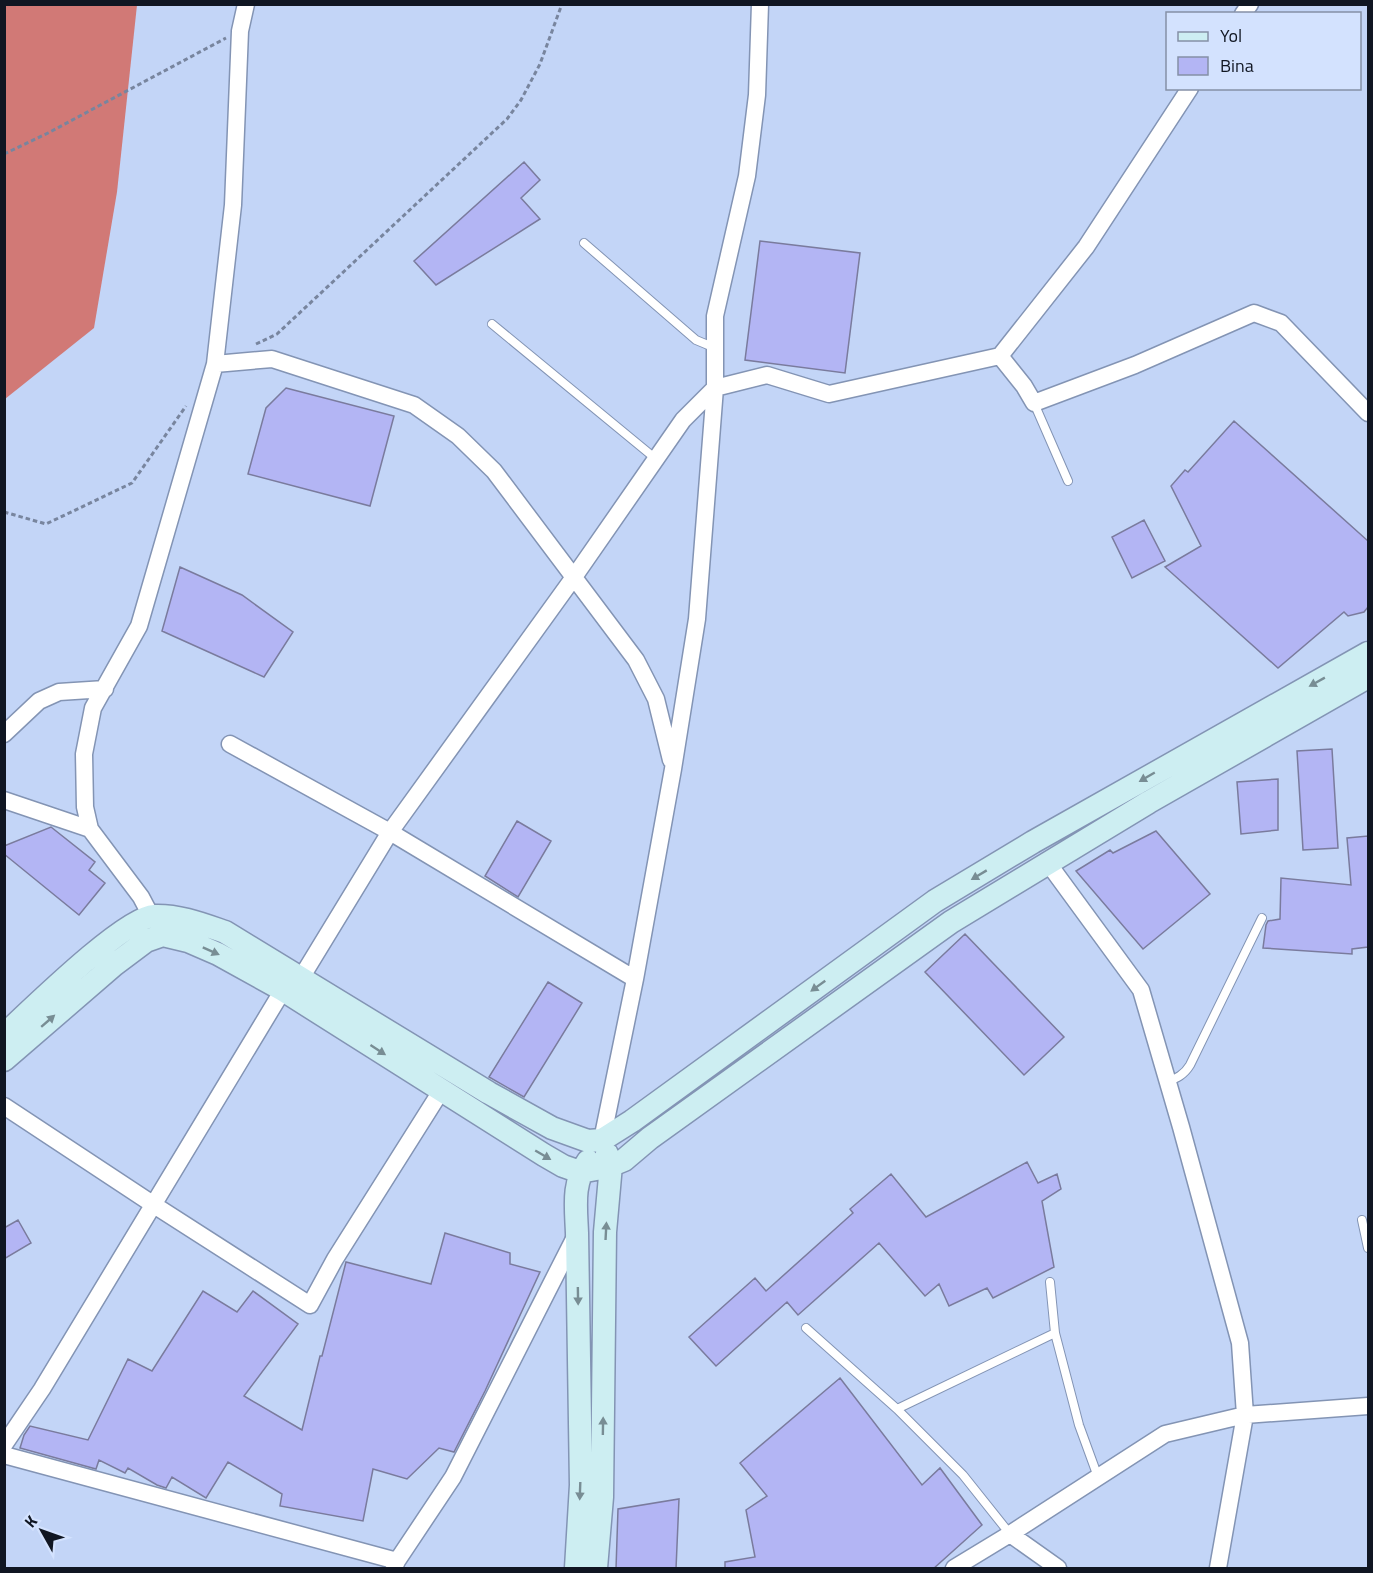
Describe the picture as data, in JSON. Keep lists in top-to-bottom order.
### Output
{
  "legend": ["Yol", "Bina"],
  "north": "top left"
}
